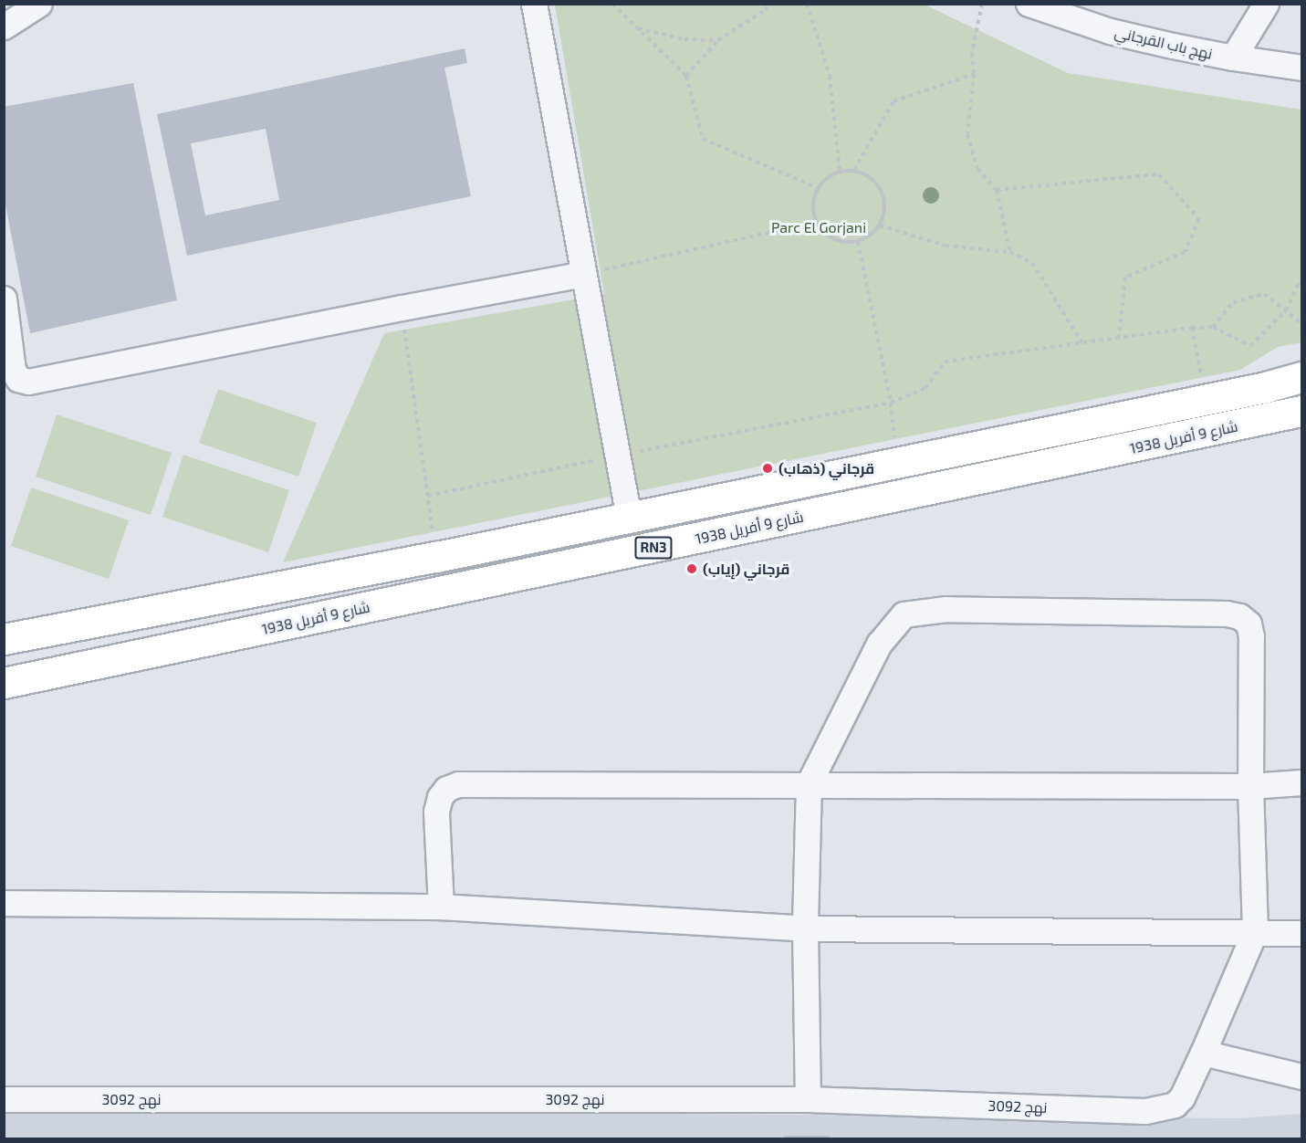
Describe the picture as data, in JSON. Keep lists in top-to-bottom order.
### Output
{
  "streets": {
    "main road": ["شارع 9 أفريل 1938", "RN3"],
    "street": ["نهج باب القرجاني", "نهج 3092"]
  },
  "parks": ["Parc El Gorjani"],
  "places": ["قرجاني (ذهاب)", "قرجاني (إياب)"]
}
